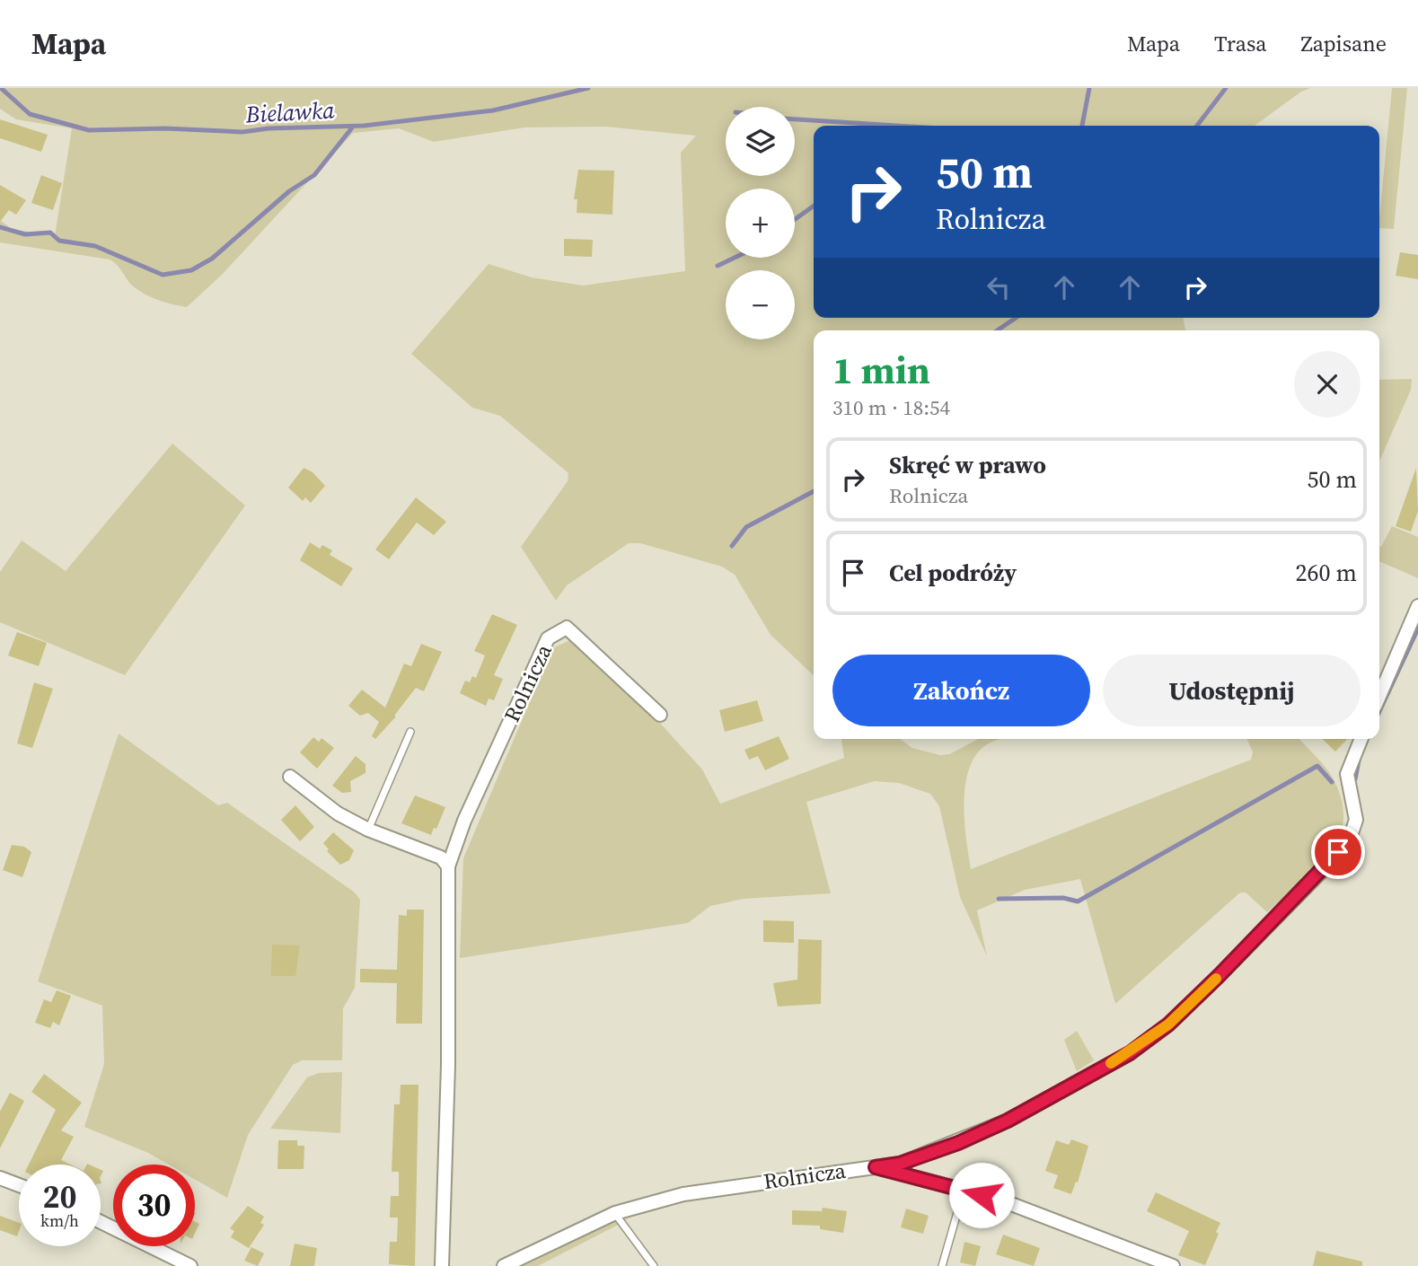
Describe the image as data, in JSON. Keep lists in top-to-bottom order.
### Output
{
  "streets": {
    "street": ["Rolnicza"]
  },
  "water": ["Bielawka"],
  "page": {
    "header": "Mapa",
    "nav": ["Mapa", "Trasa", "Zapisane"],
    "map_buttons": ["+", "−"],
    "turn": ["50 m", "Rolnicza"],
    "heading": ["1 min", "310 m · 18:54"],
    "list": [
      {
        "name": "Skręć w prawo",
        "note": "Rolnicza",
        "value": "50 m"
      },
      {
        "name": "Cel podróży",
        "value": "260 m"
      }
    ],
    "buttons": ["Zakończ", "Udostępnij"],
    "speed": "20 km/h",
    "limit": "30"
  }
}
